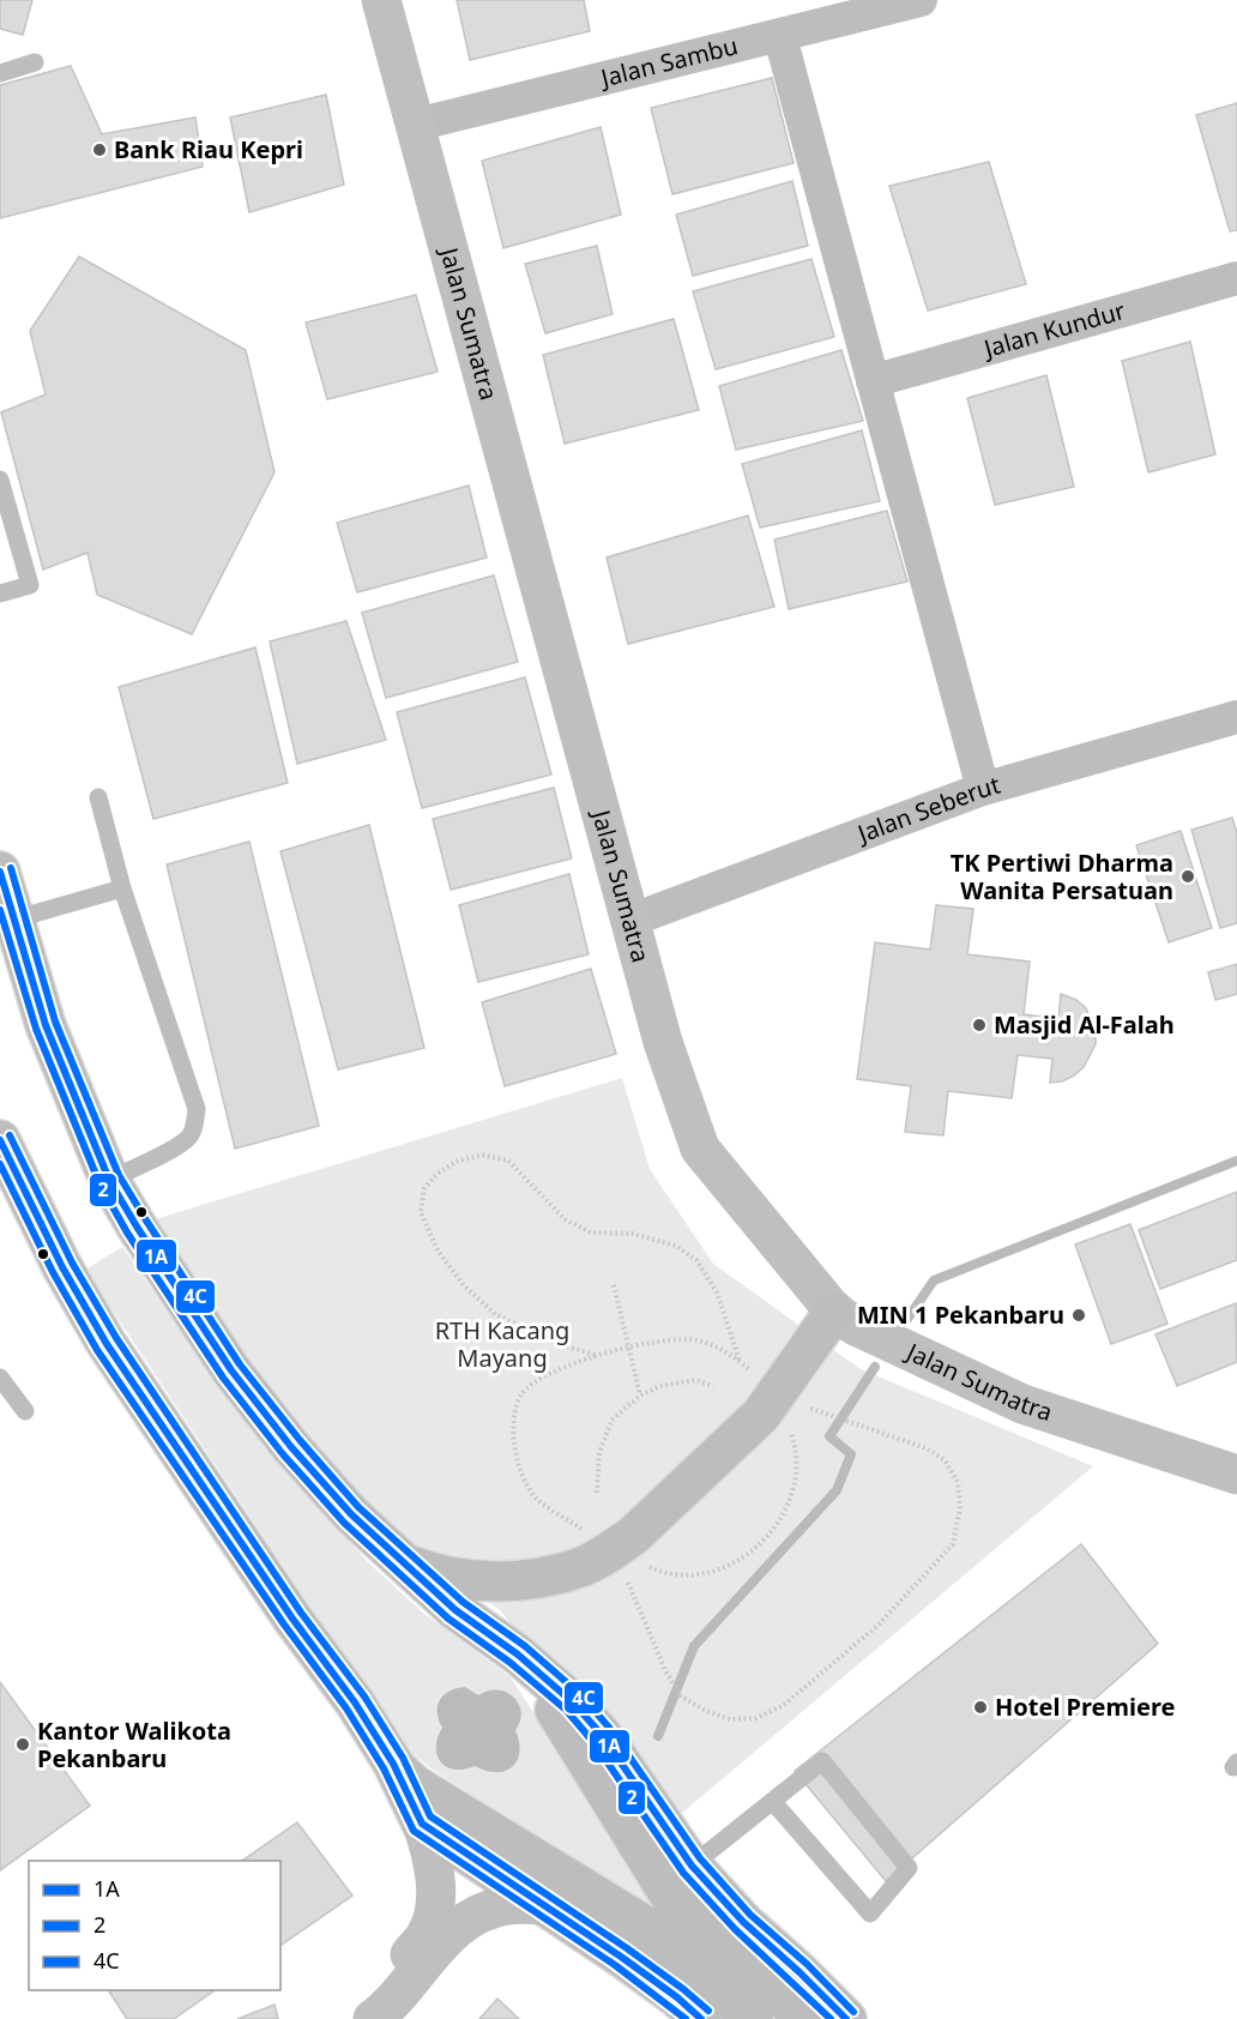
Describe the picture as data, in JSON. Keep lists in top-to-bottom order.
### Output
{
  "streets": {
    "street": [
      "Jalan Sambu",
      "Jalan Sumatra",
      "Jalan Kundur",
      "Jalan Seberut"
    ]
  },
  "crossings": [
    ["Jalan Sambu", "Jalan Sumatra"],
    ["Jalan Sumatra", "Jalan Seberut"]
  ],
  "parks": ["RTH Kacang Mayang"],
  "places": [
    "Bank Riau Kepri",
    "TK Pertiwi Dharma Wanita Persatuan",
    "Masjid Al-Falah",
    "MIN 1 Pekanbaru",
    "Hotel Premiere",
    "Kantor Walikota Pekanbaru"
  ],
  "lines": ["transit line 4C", "transit line 1A", "transit line 2"],
  "legend": ["1A", "2", "4C"]
}
